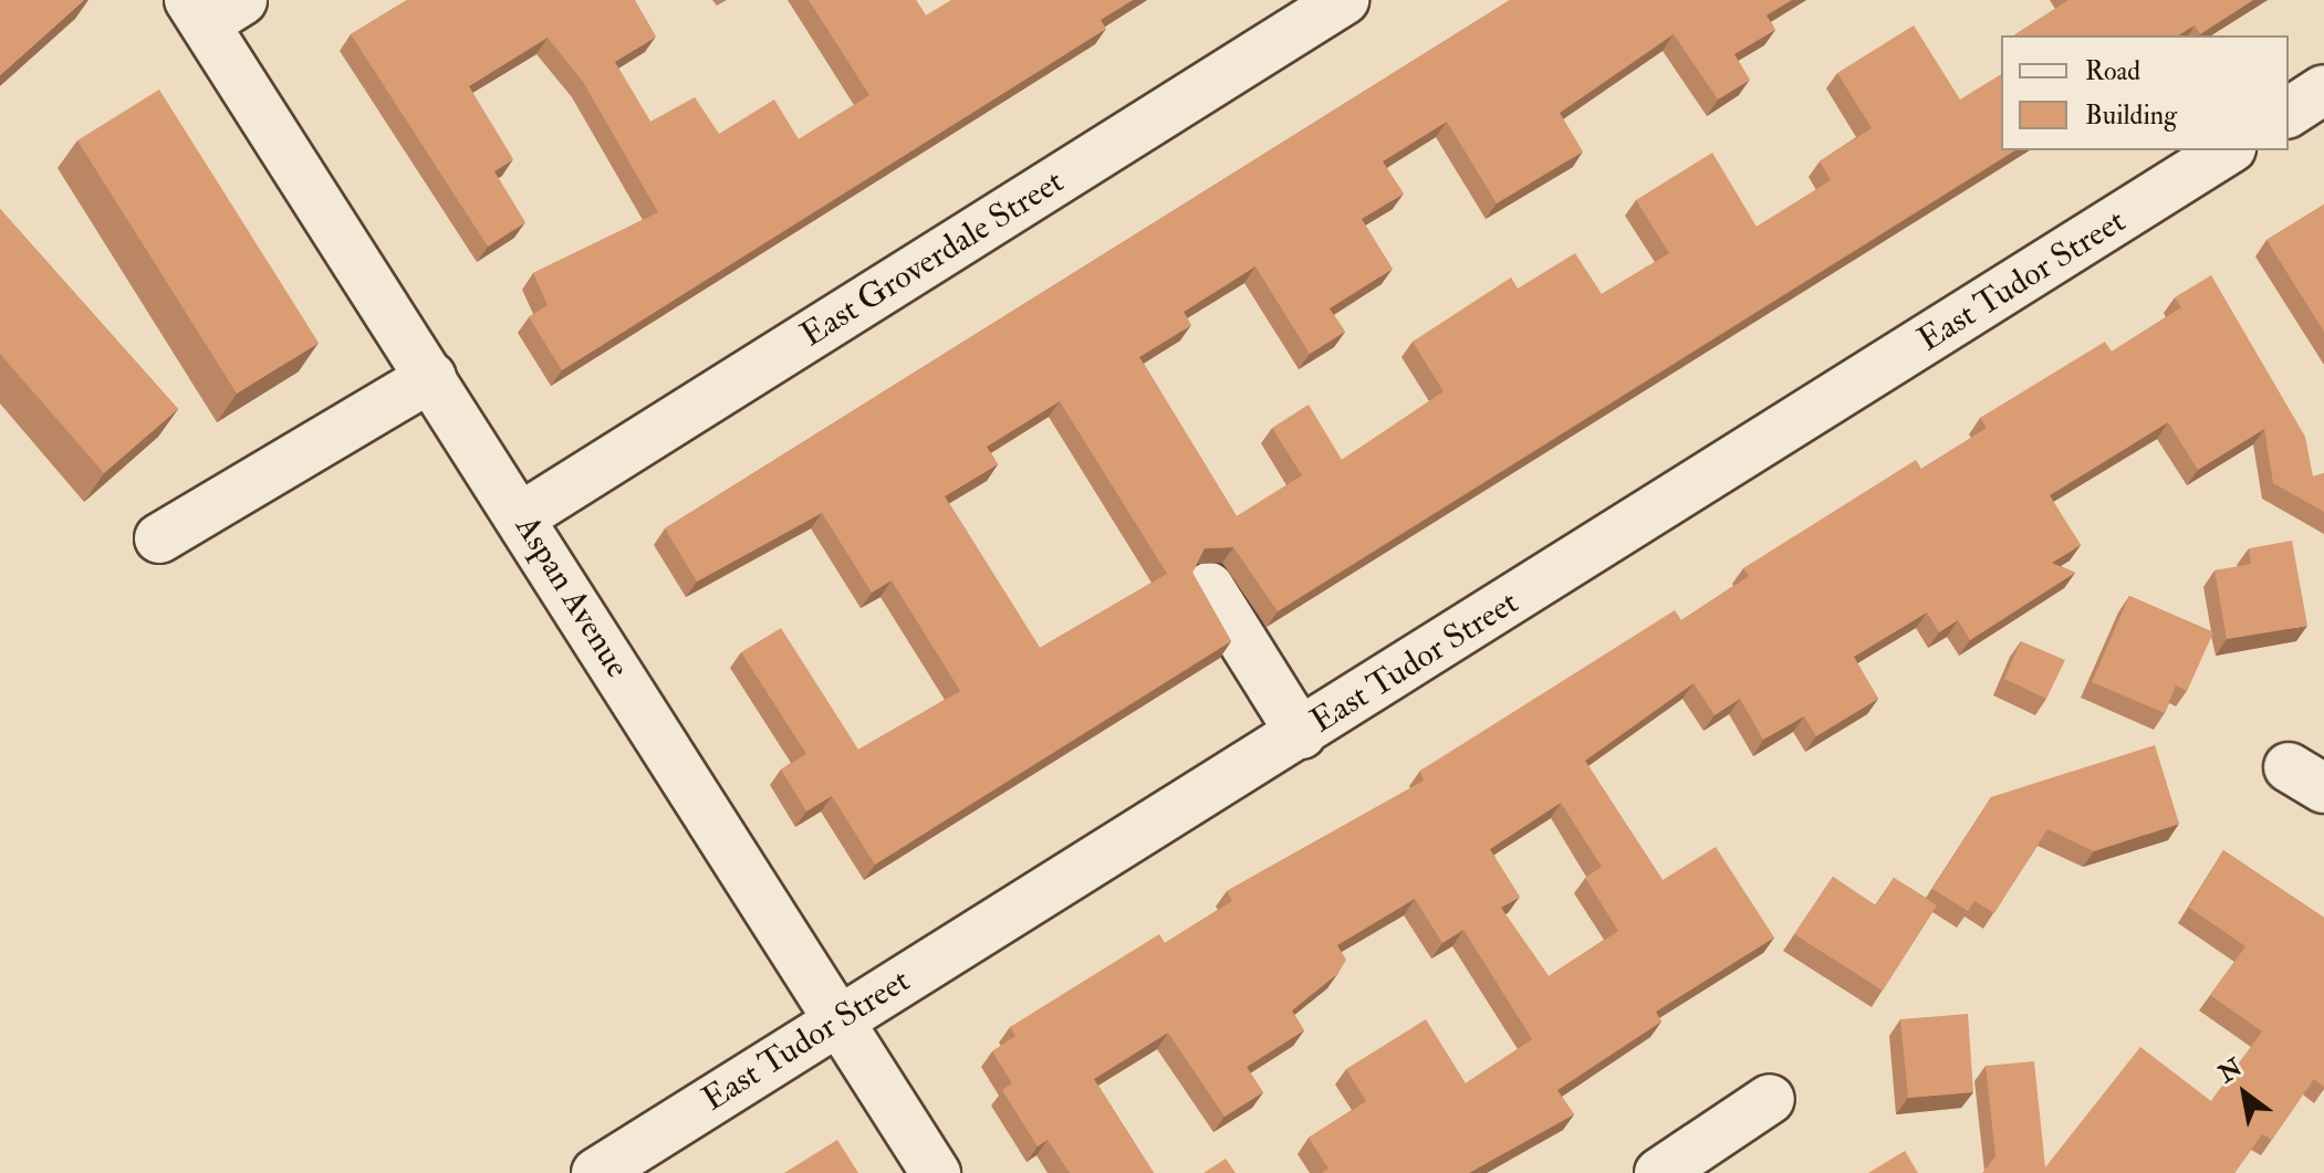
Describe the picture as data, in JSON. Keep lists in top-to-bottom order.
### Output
{
  "streets": {
    "street": ["East Groverdale Street", "East Tudor Street", "Aspan Avenue"]
  },
  "crossings": [
    ["East Groverdale Street", "Aspan Avenue"],
    ["East Tudor Street", "Aspan Avenue"]
  ],
  "legend": ["Road", "Building"],
  "north": "top left"
}
